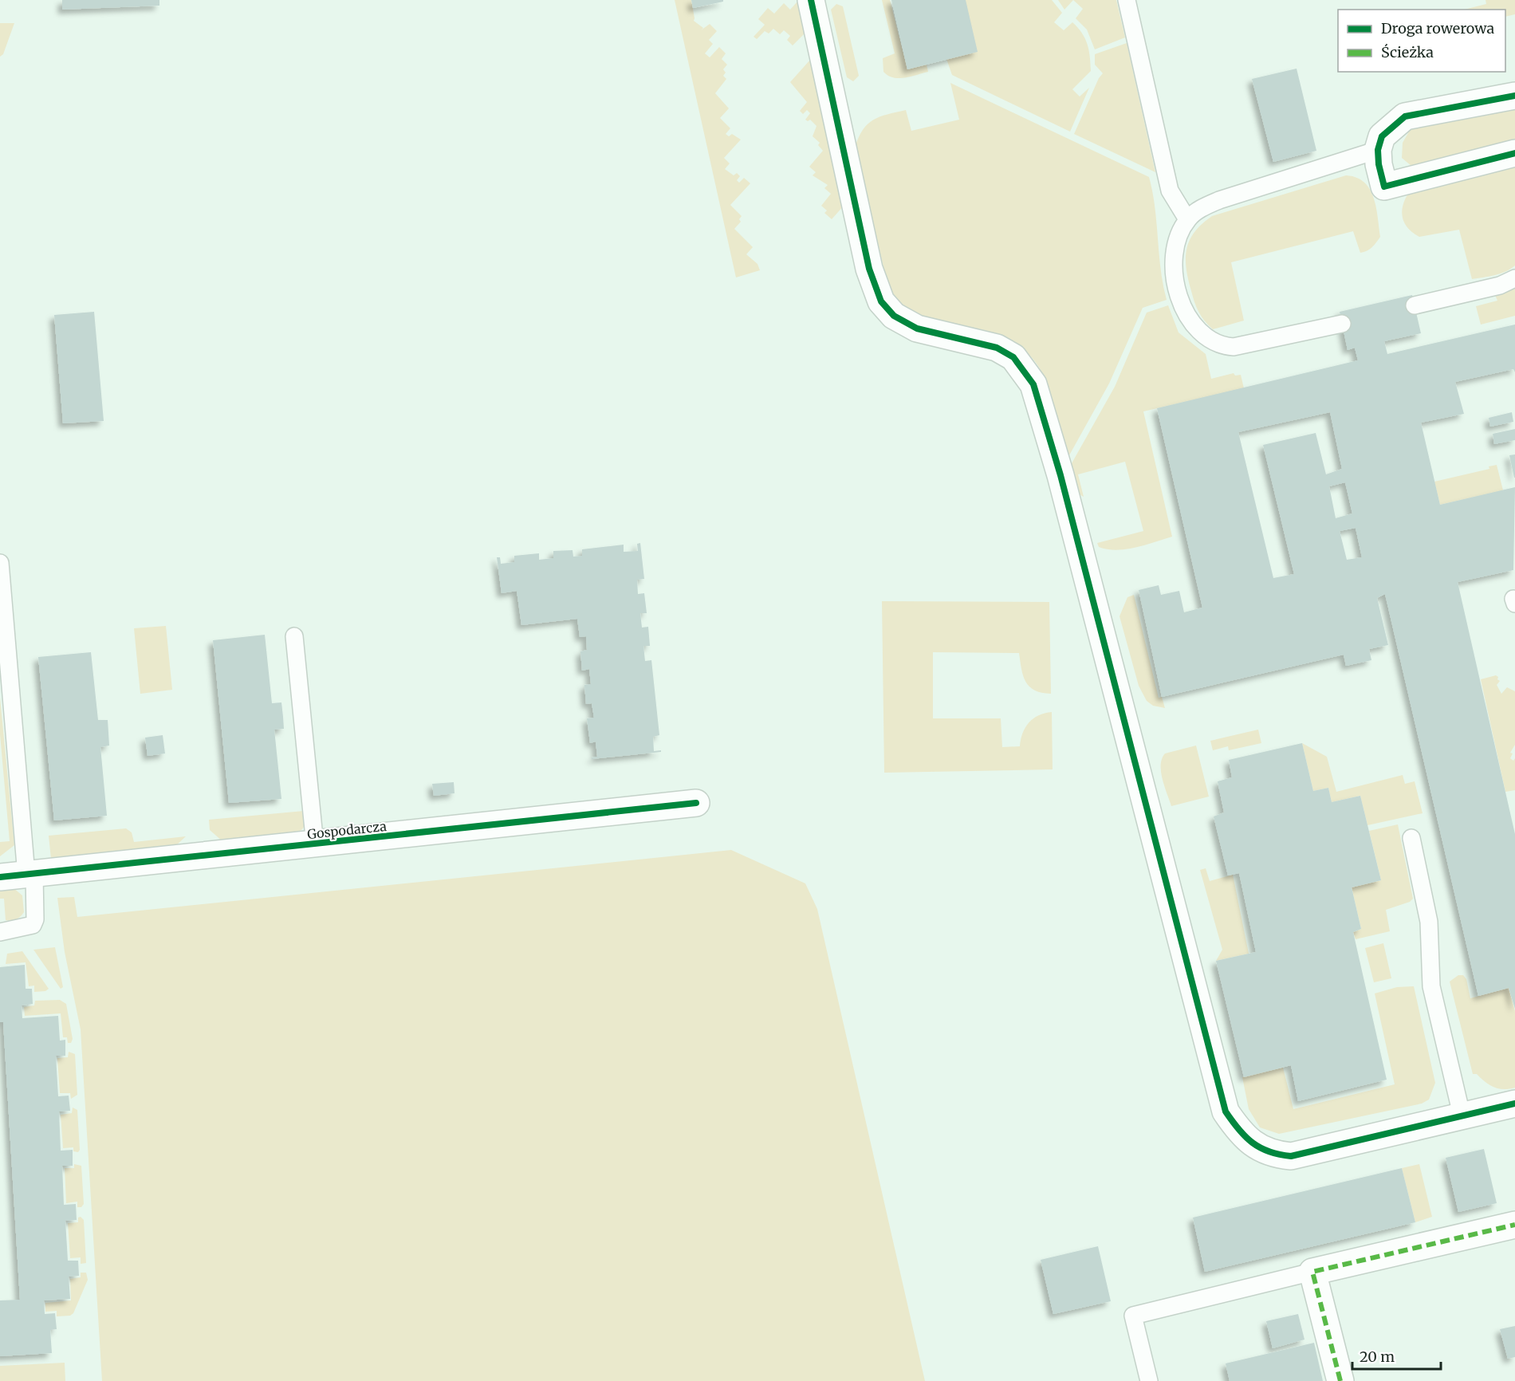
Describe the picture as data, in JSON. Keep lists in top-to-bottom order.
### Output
{
  "streets": {
    "street": ["Gospodarcza"]
  },
  "legend": ["Droga rowerowa", "Ścieżka"],
  "scale_bar": "20 m"
}
